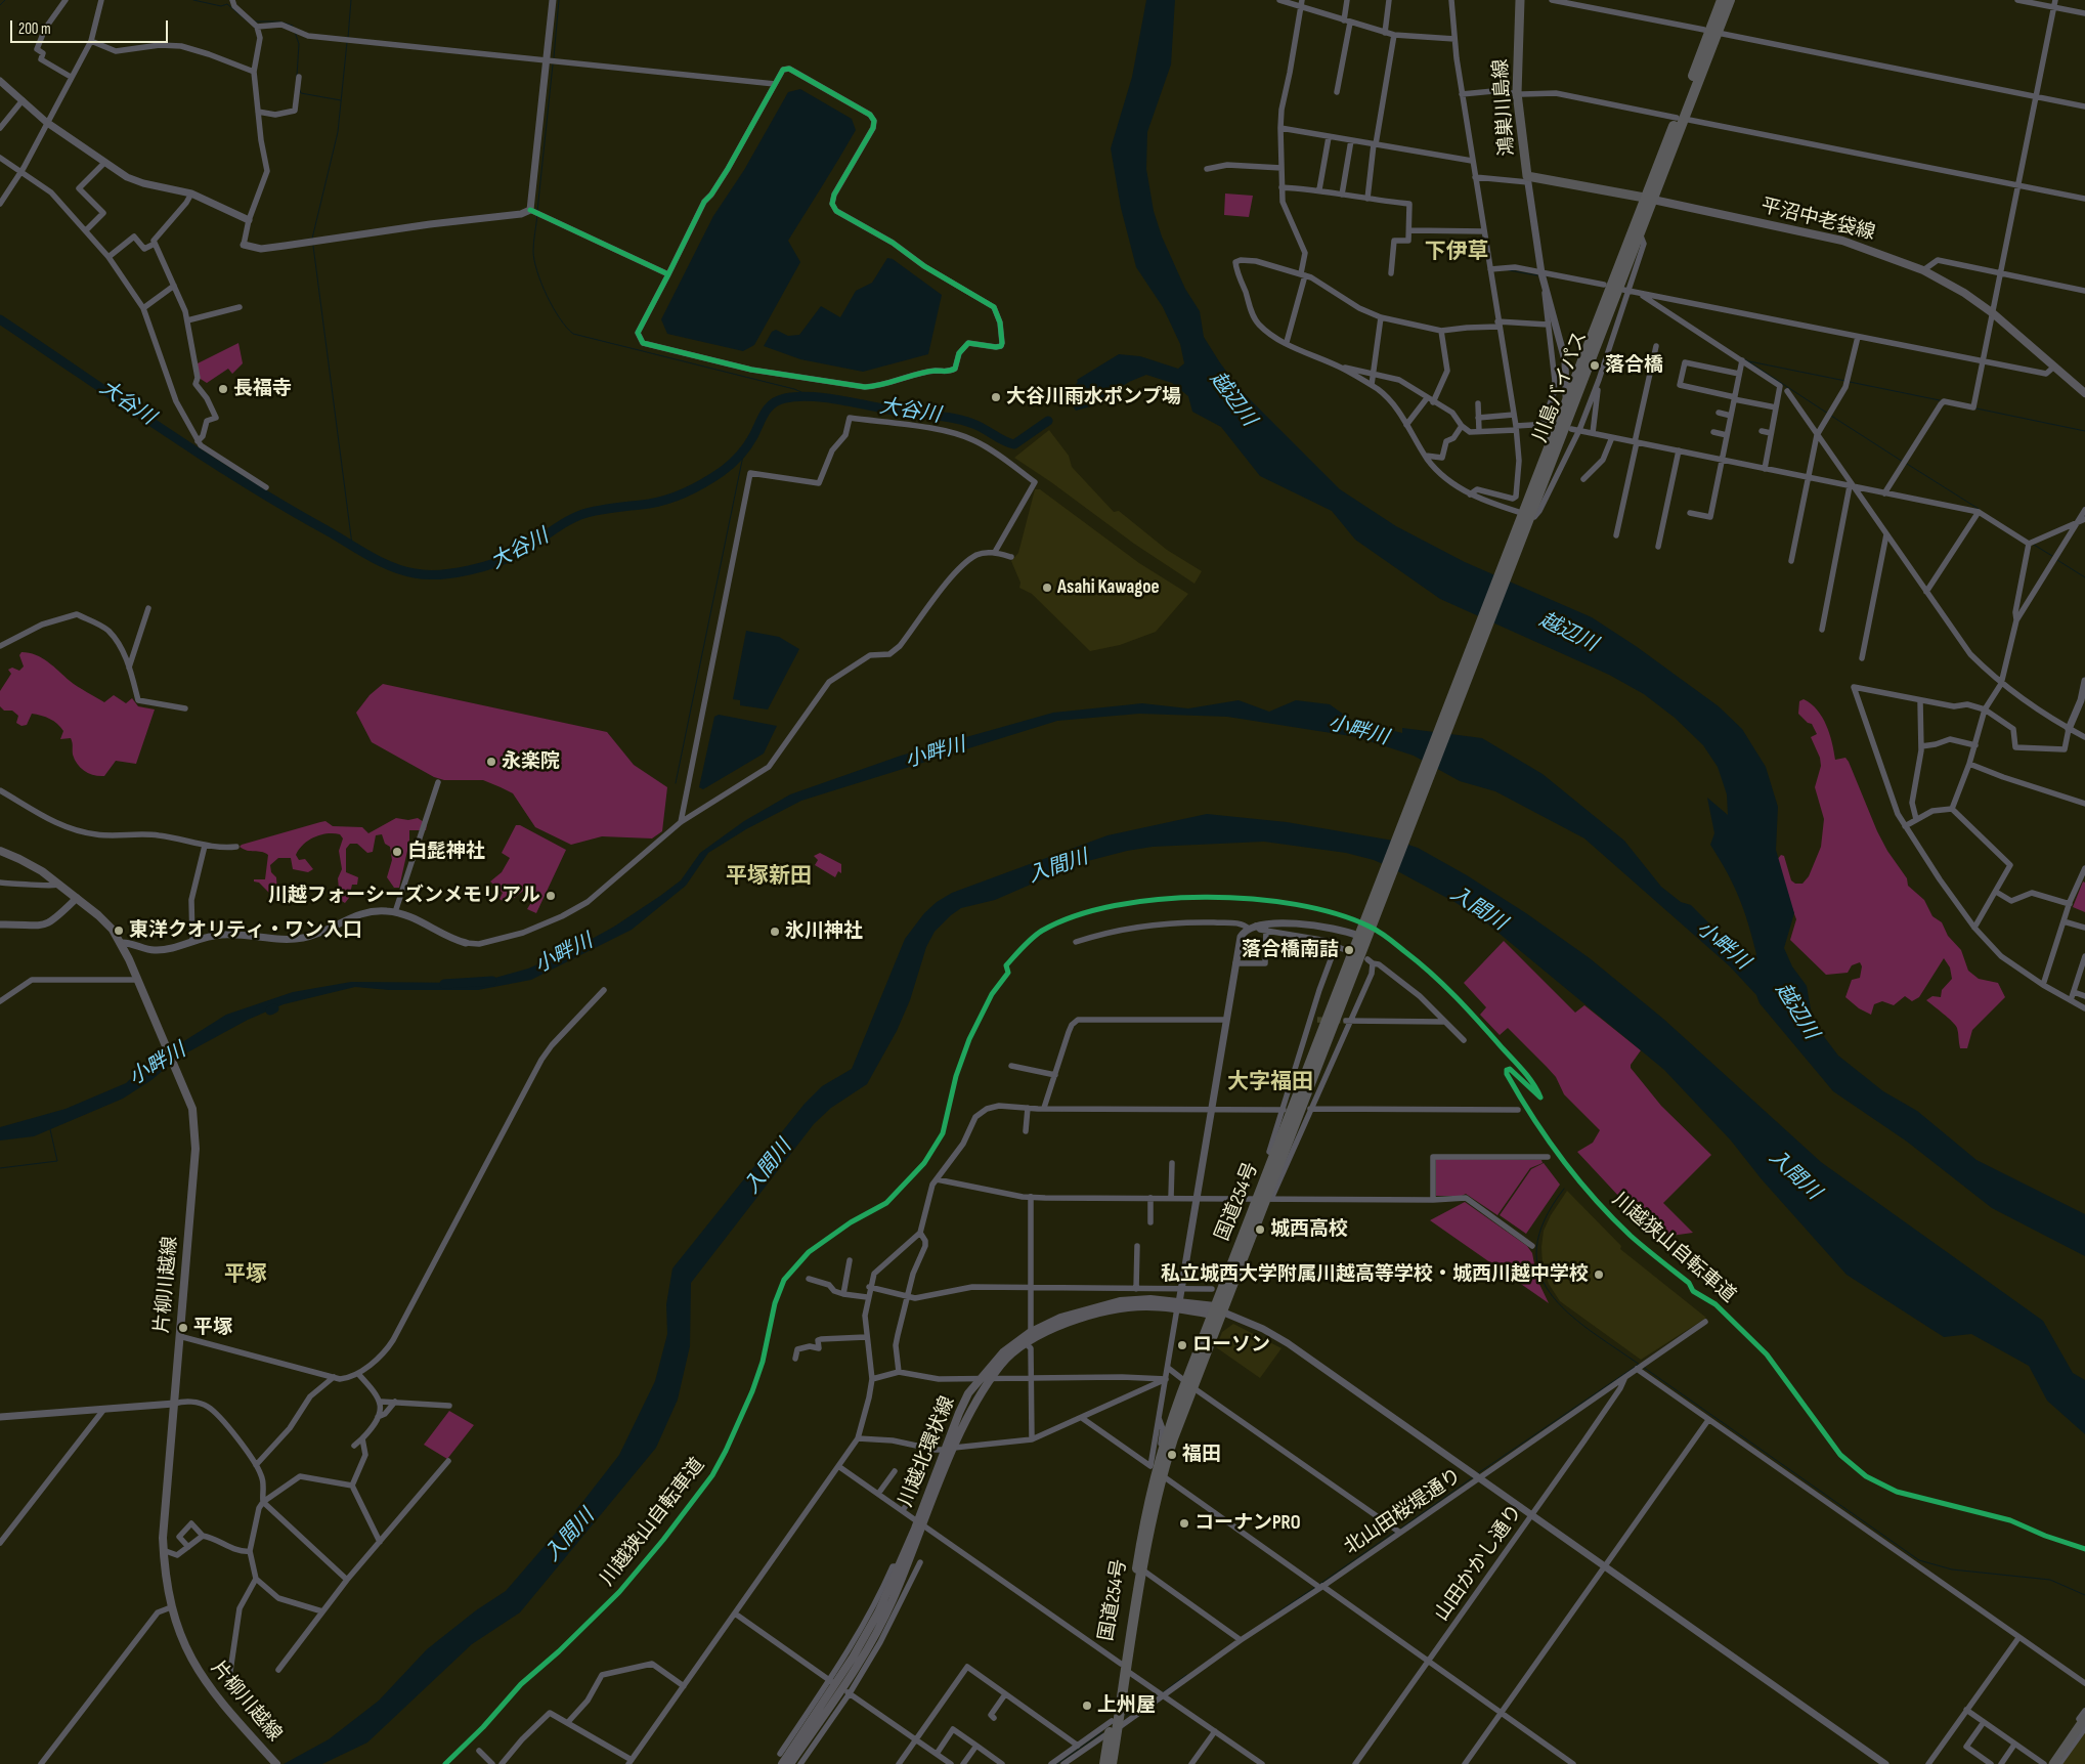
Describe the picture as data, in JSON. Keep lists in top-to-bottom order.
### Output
{
  "streets": {
    "highway": ["川島バイパス", "国道254号"],
    "main road": [
      "鴻巣川島線",
      "平沼中老袋線",
      "片柳川越線",
      "川越北環状線"
    ],
    "street": ["北山田桜堤通り", "山田かかし通り"],
    "cycle path": ["川越狭山自転車道"]
  },
  "crossings": [
    ["鴻巣川島線", "平沼中老袋線"],
    ["鴻巣川島線", "川島バイパス"],
    ["平沼中老袋線", "川島バイパス"],
    ["川島バイパス", "国道254号"],
    ["国道254号", "川越北環状線"],
    ["国道254号", "北山田桜堤通り"],
    ["北山田桜堤通り", "山田かかし通り"]
  ],
  "districts": [
    "下伊草",
    "平塚新田",
    "大字福田",
    "平塚"
  ],
  "water": [
    "越辺川",
    "大谷川",
    "小畔川",
    "入間川"
  ],
  "places": [
    "落合橋",
    "長福寺",
    "大谷川雨水ポンプ場",
    "Asahi Kawagoe",
    "永楽院",
    "白髭神社",
    "川越フォーシーズンメモリアル",
    "東洋クオリティ・ワン入口",
    "氷川神社",
    "落合橋南詰",
    "城西高校",
    "私立城西大学附属川越高等学校・城西川越中学校",
    "平塚",
    "ローソン",
    "福田",
    "コーナンPRO",
    "上州屋"
  ],
  "scale_bar": "200 m"
}
